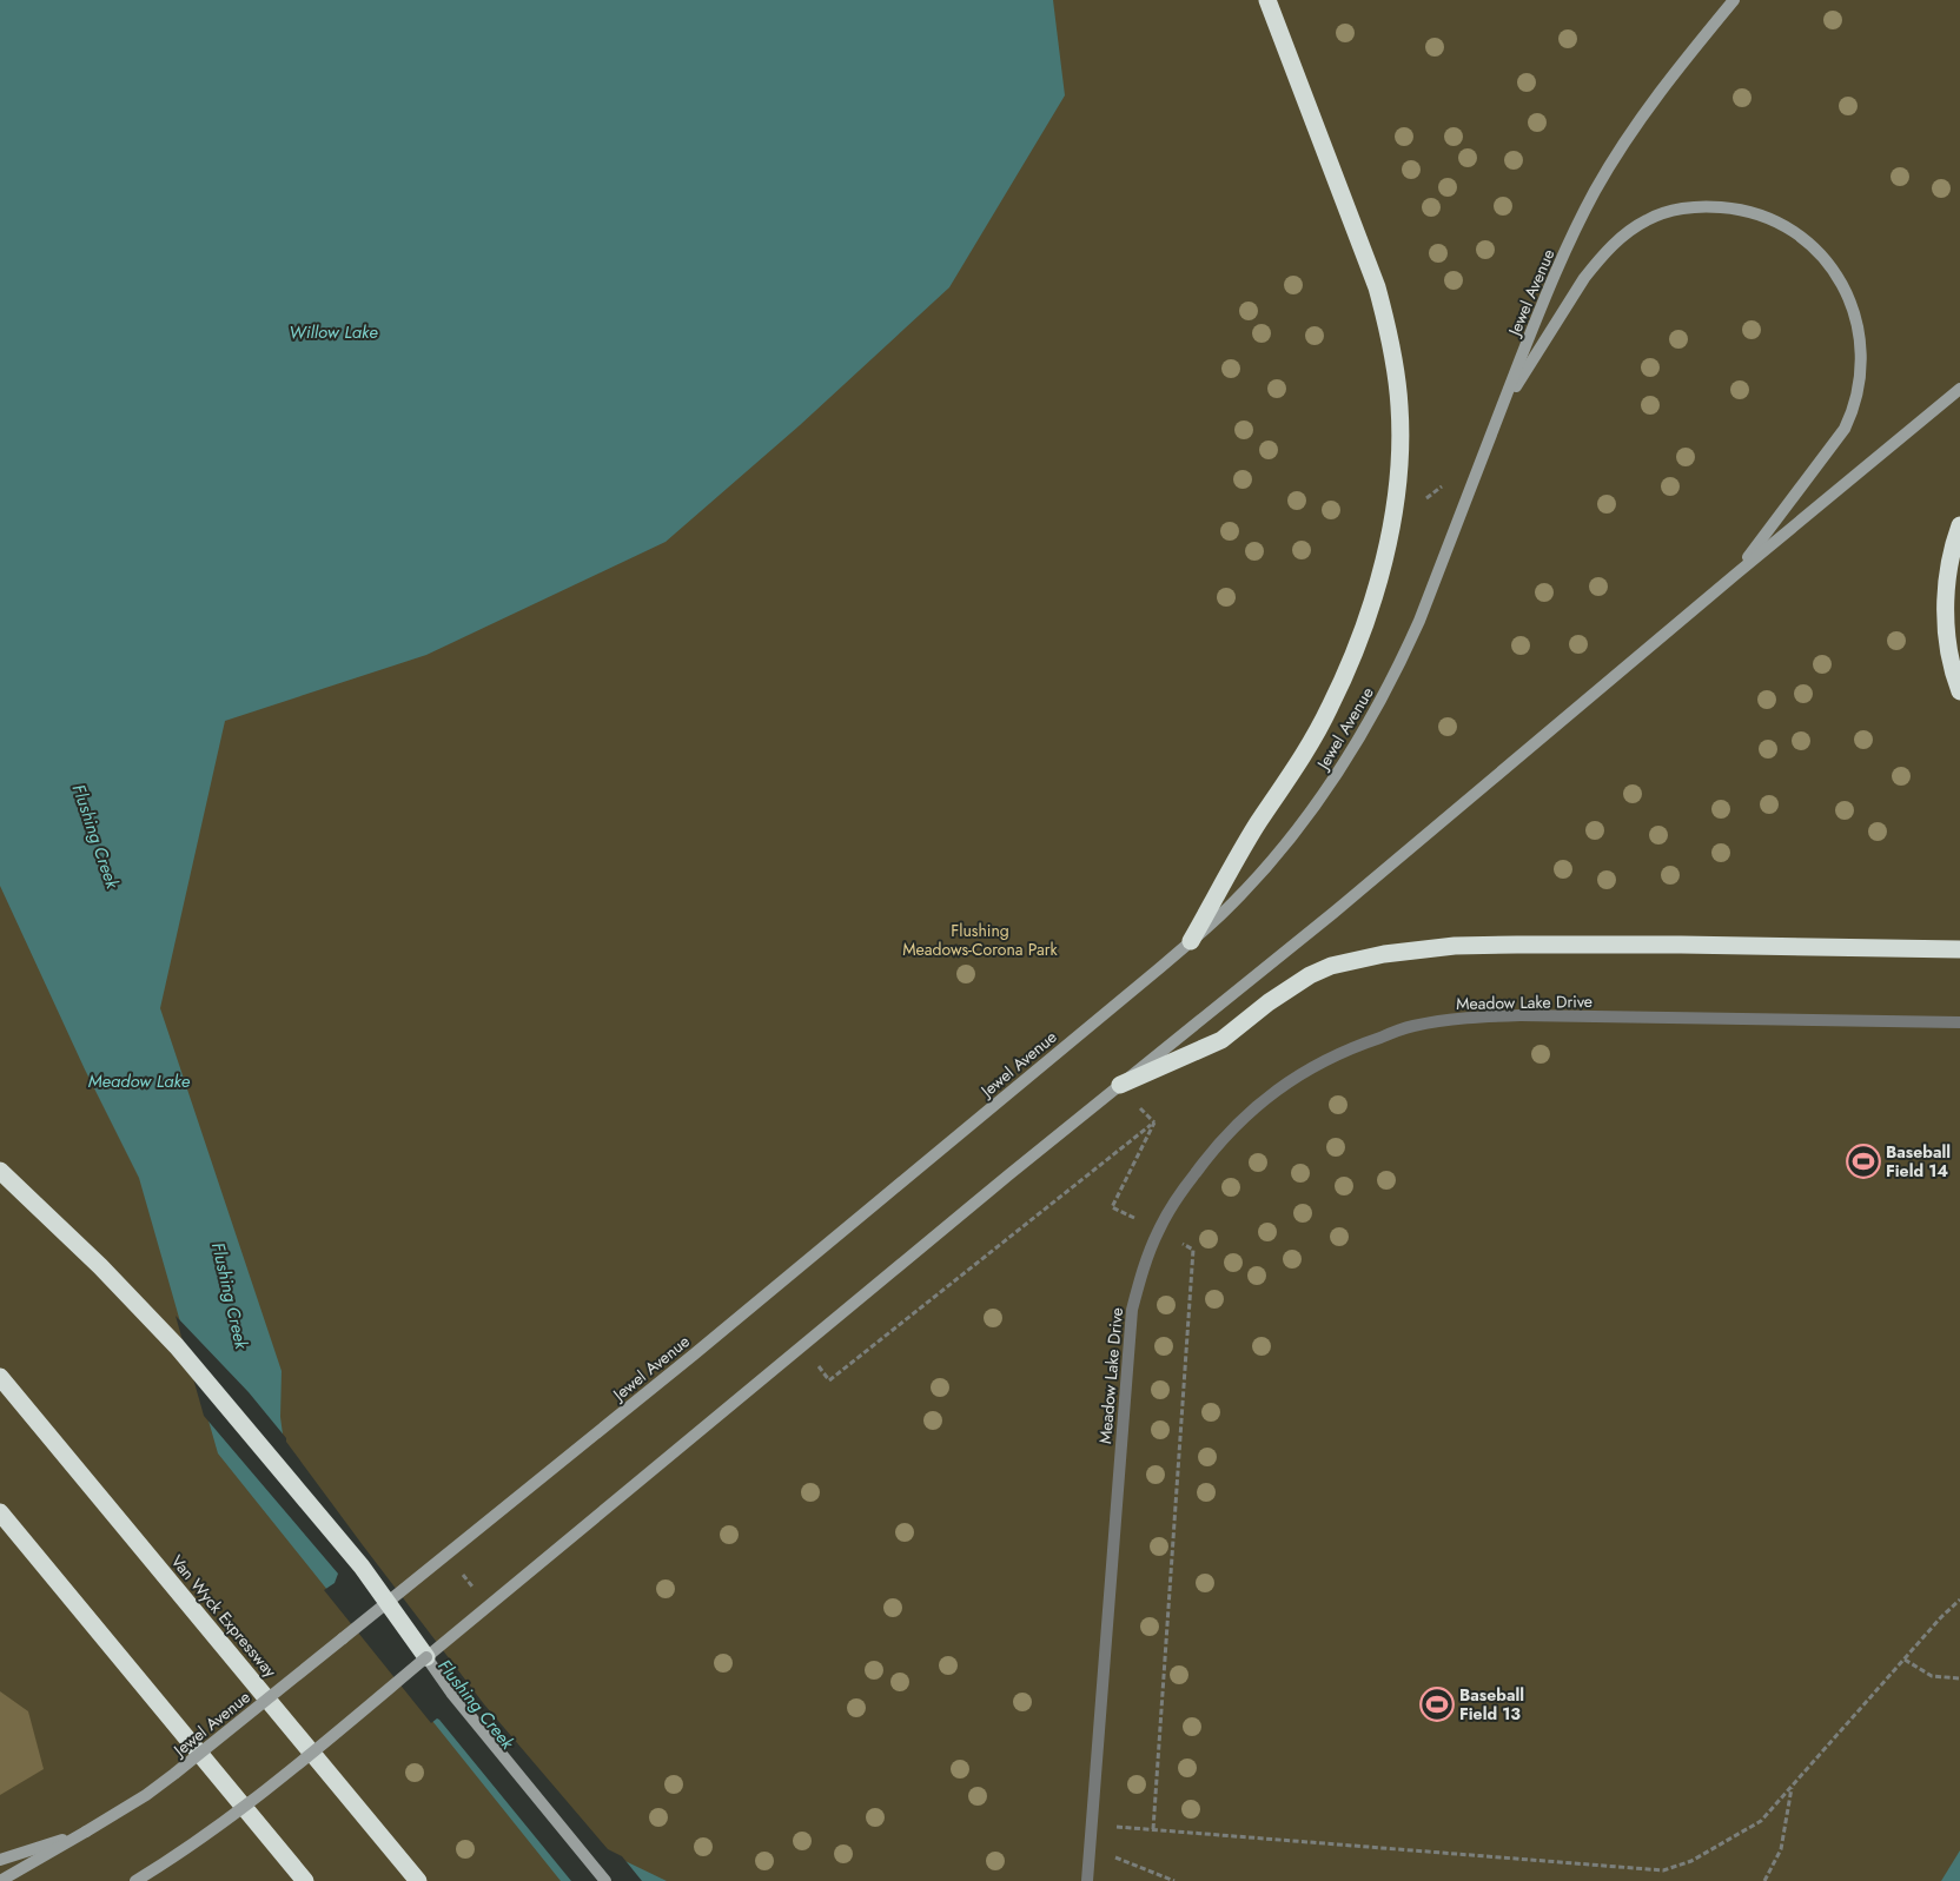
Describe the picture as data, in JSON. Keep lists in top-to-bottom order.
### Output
{
  "streets": {
    "highway": ["Van Wyck Expressway"],
    "street": ["Jewel Avenue", "Meadow Lake Drive"]
  },
  "water": ["Willow Lake", "Flushing Creek", "Meadow Lake"],
  "parks": ["Flushing Meadows-Corona Park"],
  "places": {
    "sports": ["Baseball Field 14", "Baseball Field 13"]
  }
}
